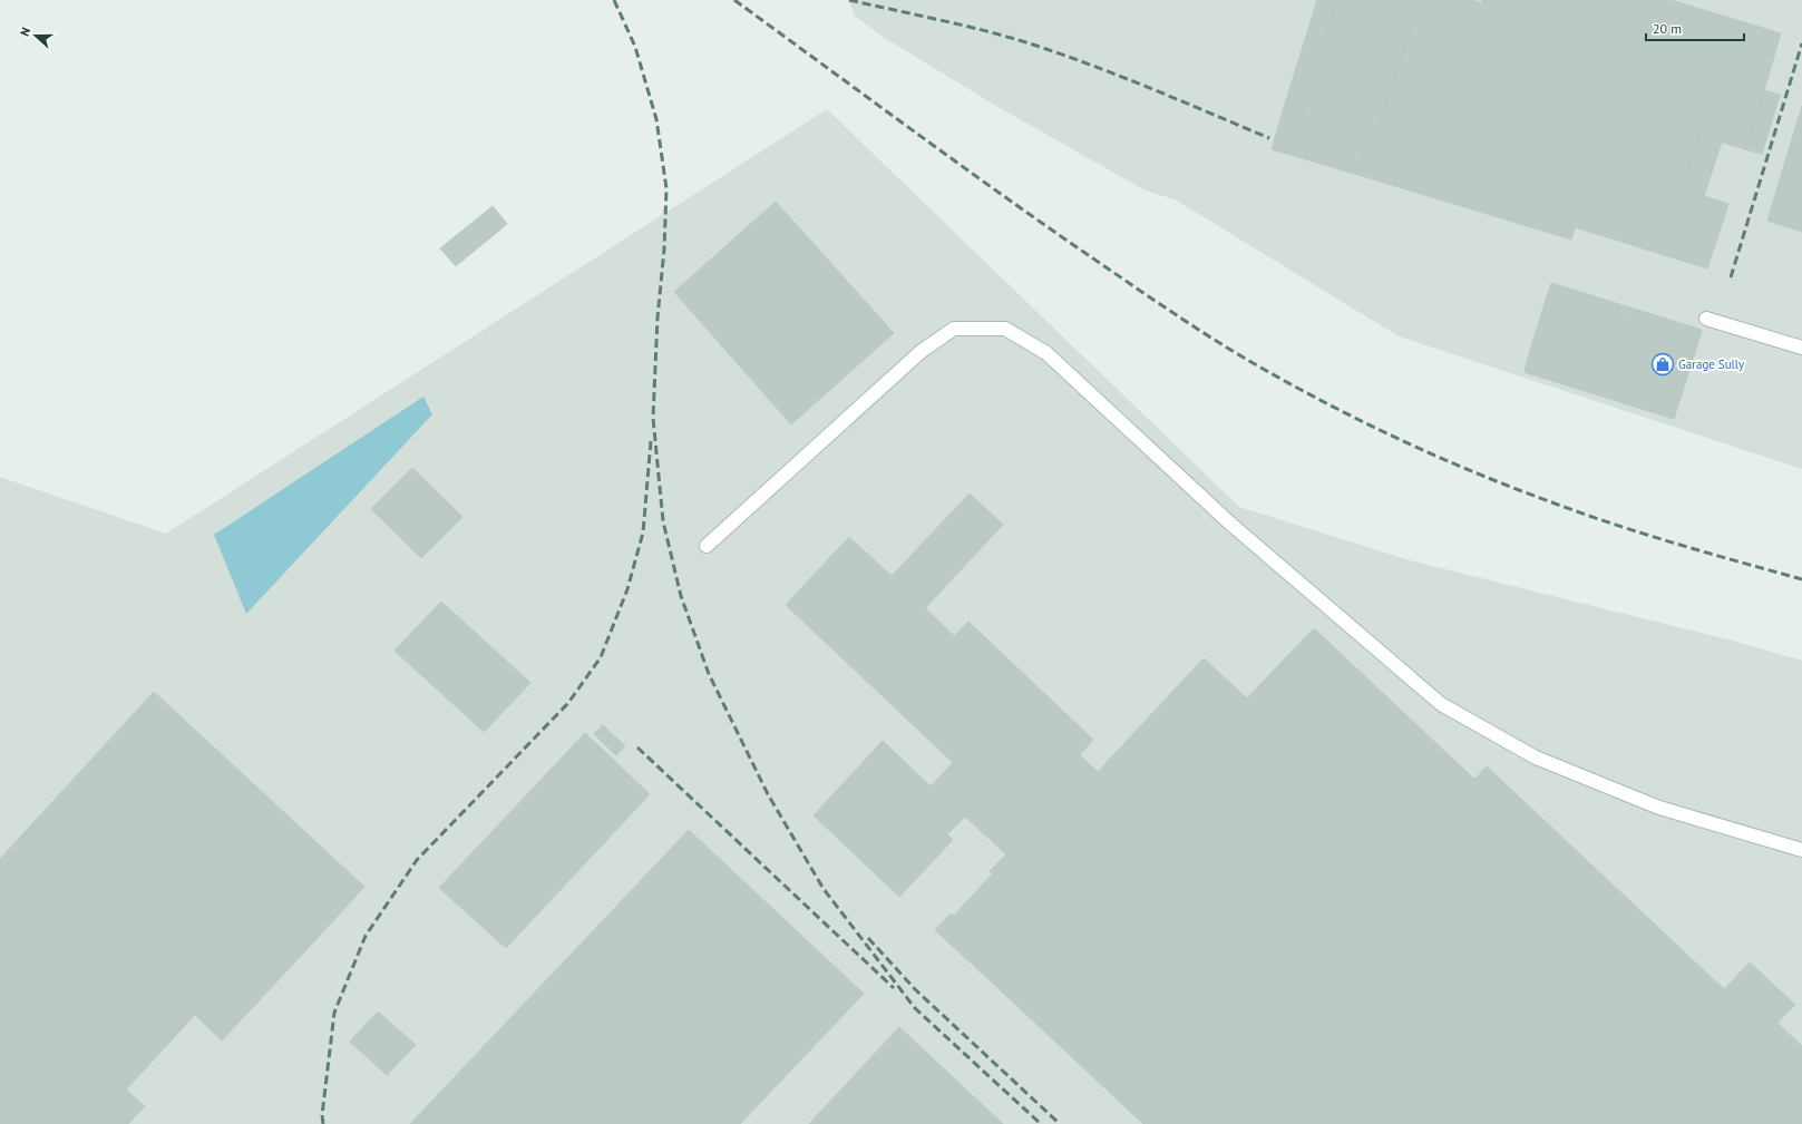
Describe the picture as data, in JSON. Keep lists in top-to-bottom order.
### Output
{
  "places": {
    "shop": ["Garage Sully"]
  },
  "scale_bar": "20 m",
  "north": "left"
}
